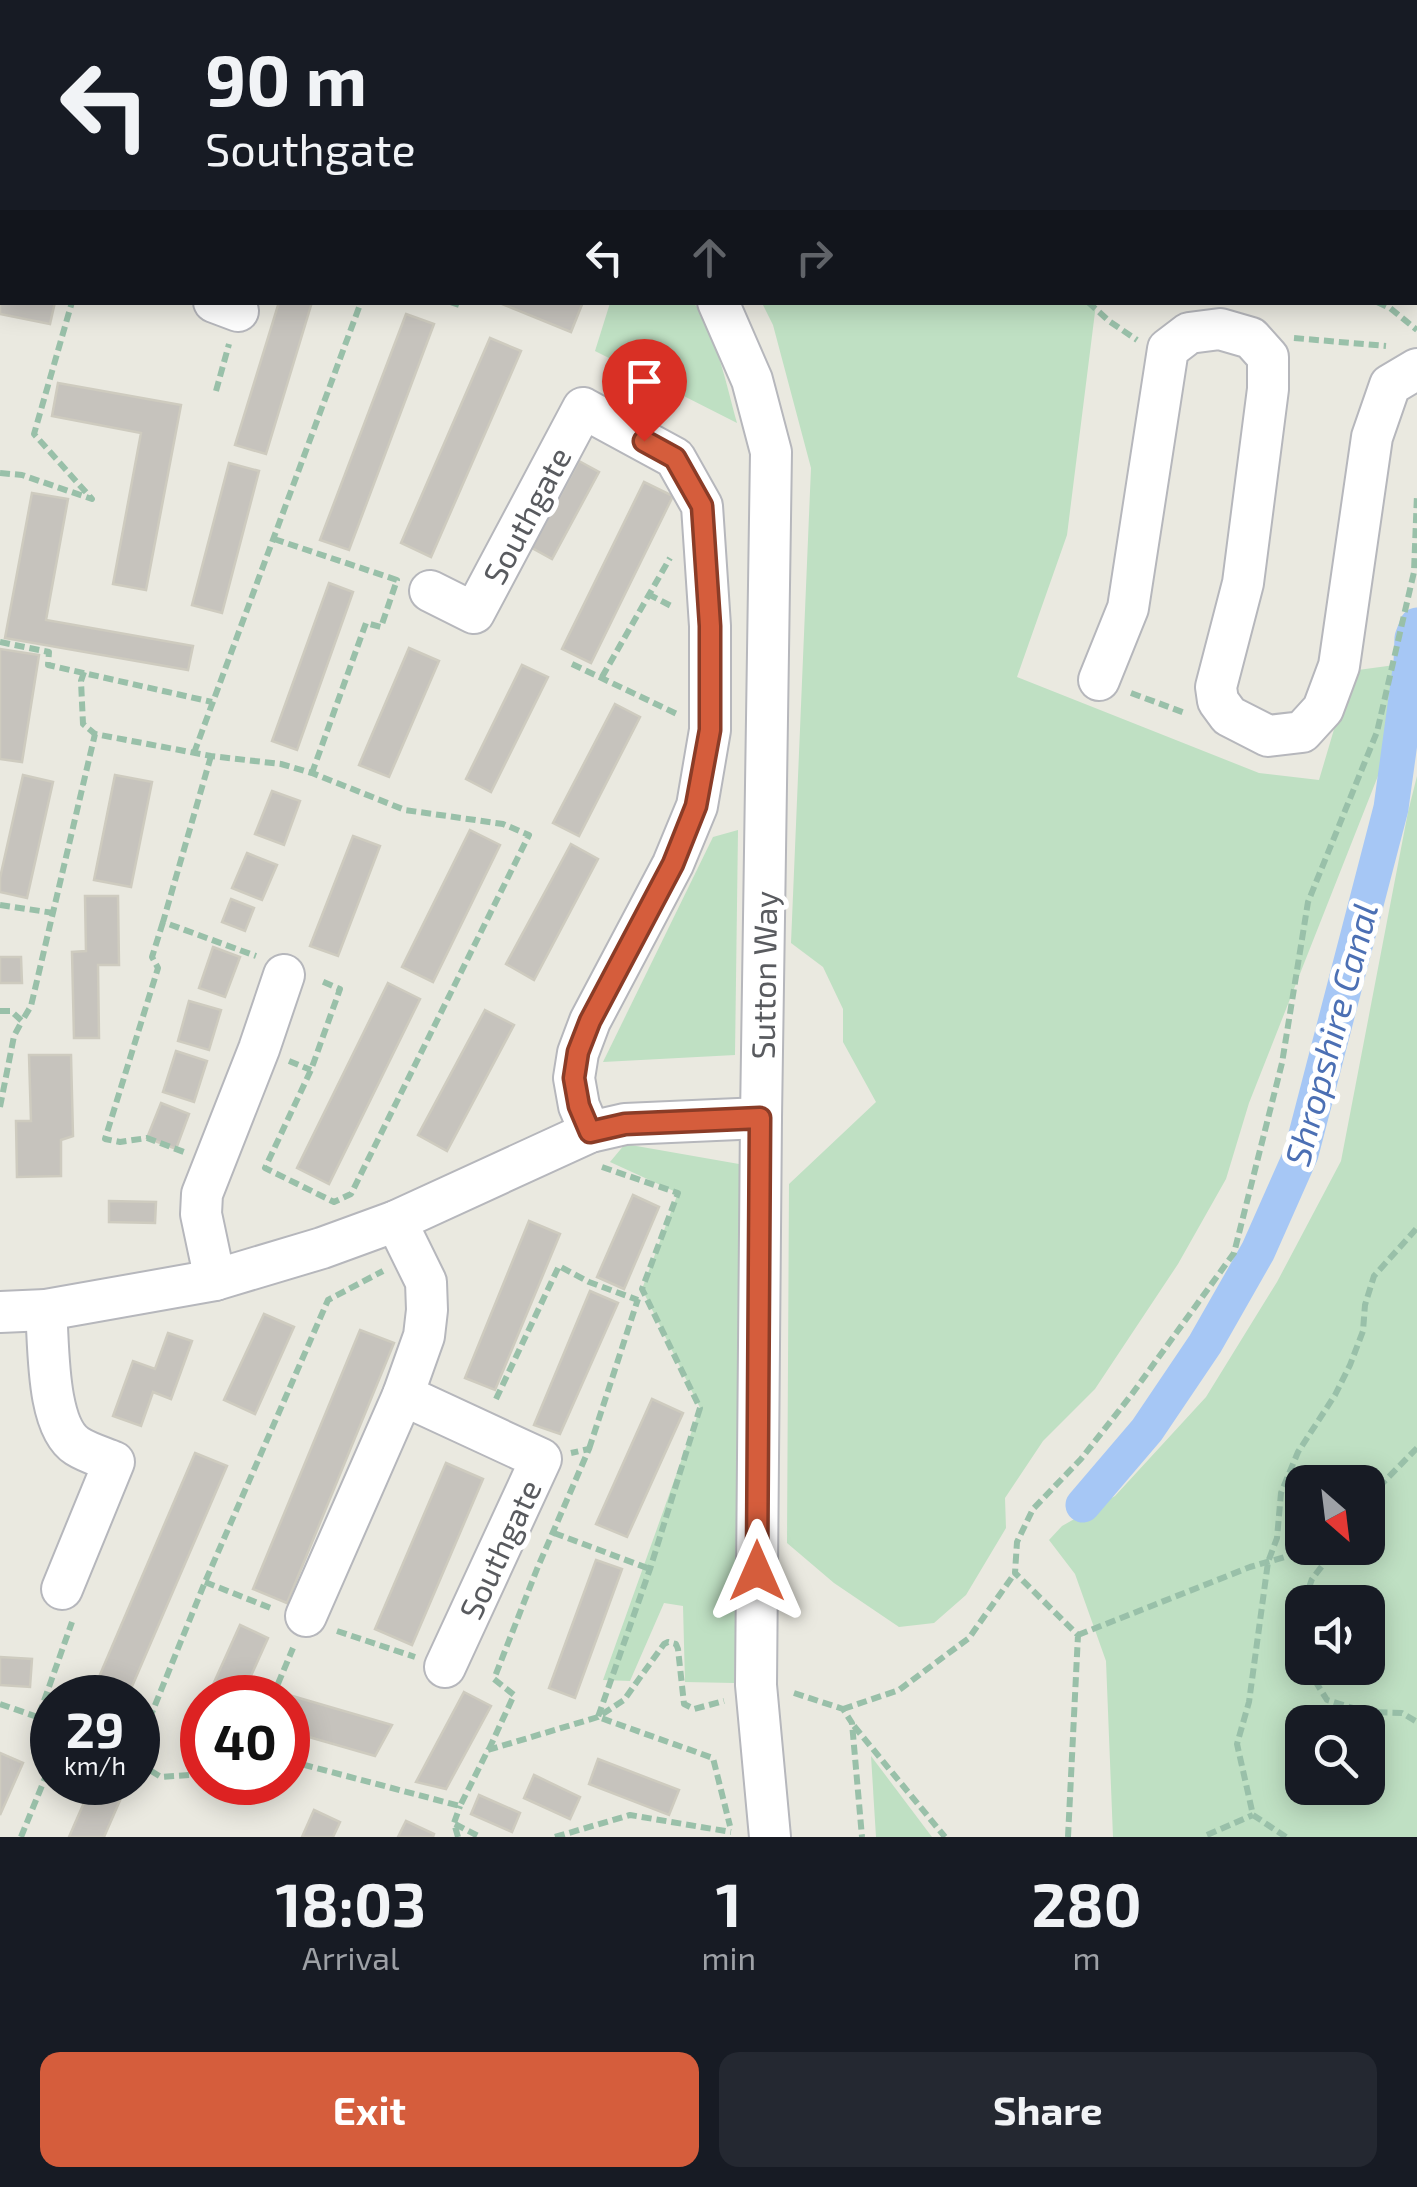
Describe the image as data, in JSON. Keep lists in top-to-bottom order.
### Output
{
  "streets": {
    "street": ["Southgate", "Sutton Way"]
  },
  "water": ["Shropshire Canal"],
  "north": "bottom right",
  "page": {
    "turn": ["90 m", "Southgate"],
    "speed": "29 km/h",
    "limit": "40",
    "eta": [
      "18:03",
      "Arrival",
      "1",
      "min",
      "280",
      "m"
    ],
    "buttons": ["Exit", "Share"]
  }
}
